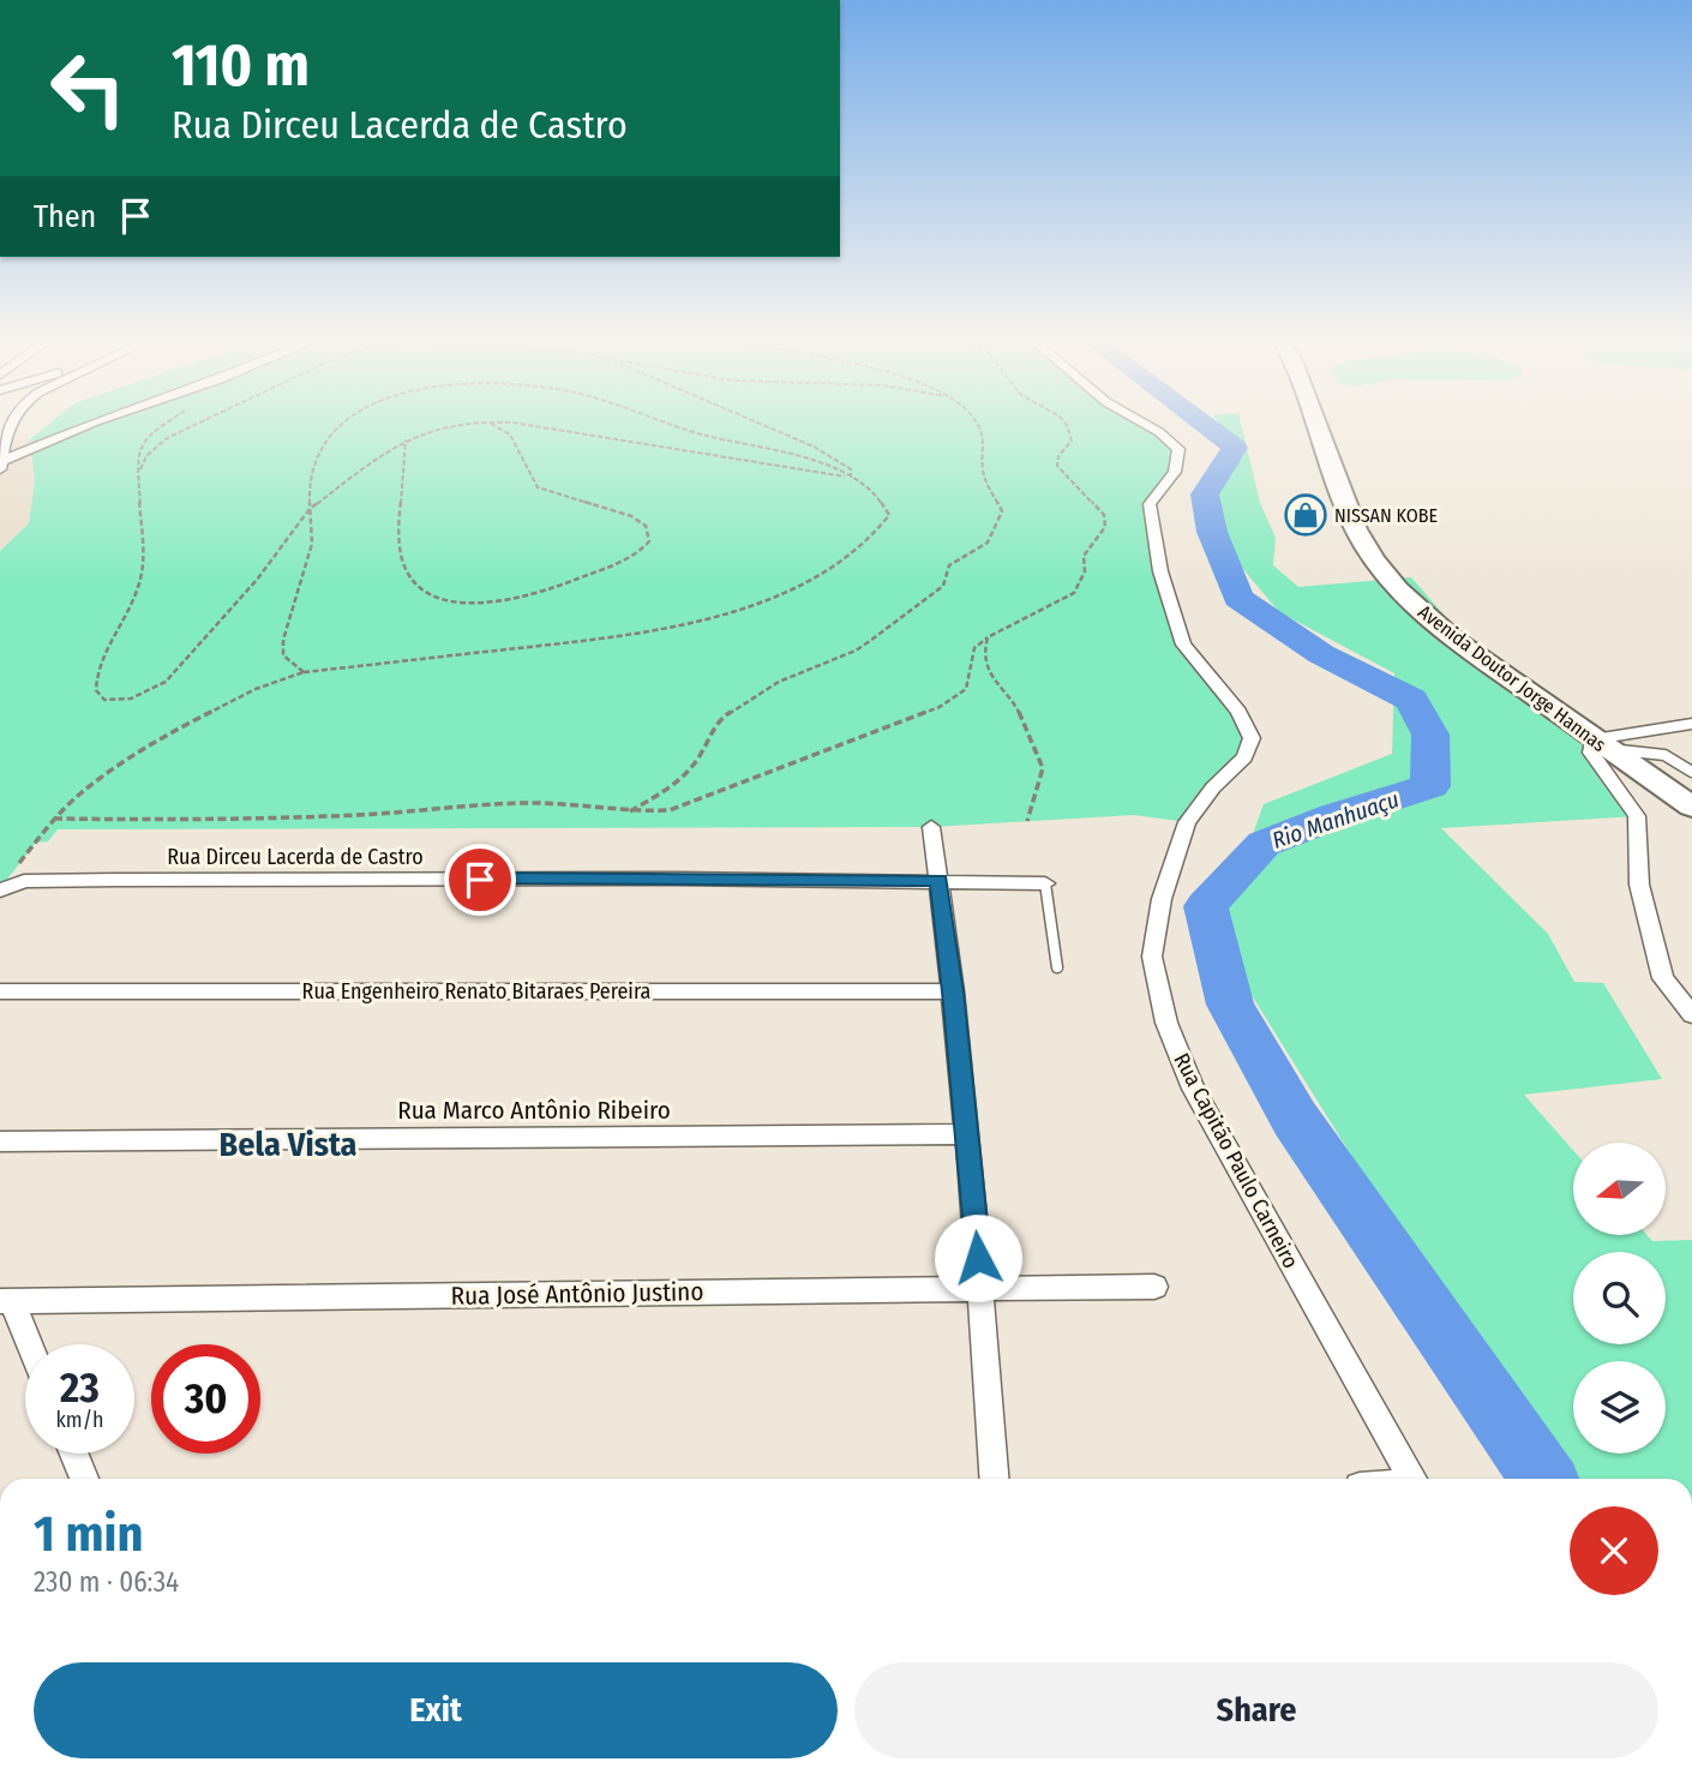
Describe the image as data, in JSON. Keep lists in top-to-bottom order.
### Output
{
  "streets": {
    "highway": ["Avenida Doutor Jorge Hannas"],
    "street": [
      "Rua Dirceu Lacerda de Castro",
      "Rua Engenheiro Renato Bitaraes Pereira",
      "Rua Marco Antônio Ribeiro",
      "Rua Capitão Paulo Carneiro",
      "Rua José Antônio Justino"
    ]
  },
  "districts": ["Bela Vista"],
  "water": ["Rio Manhuaçu"],
  "places": {
    "shop": ["NISSAN KOBE"]
  },
  "north": "left",
  "page": {
    "turn": ["110 m", "Rua Dirceu Lacerda de Castro"],
    "then": "Then",
    "speed": "23 km/h",
    "limit": "30",
    "heading": ["1 min", "230 m · 06:34"],
    "buttons": ["Exit", "Share"]
  }
}
